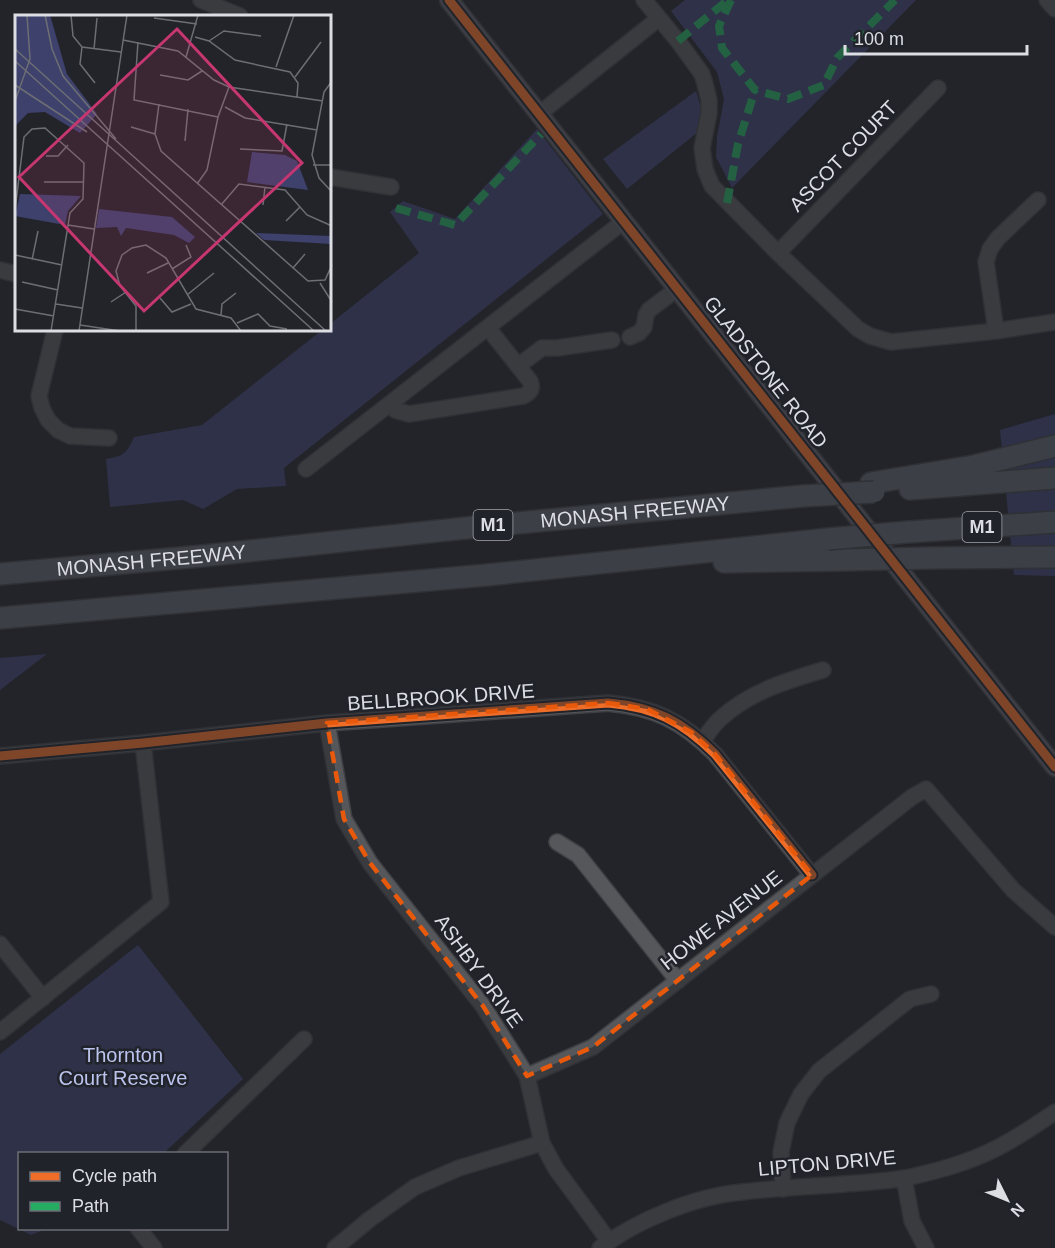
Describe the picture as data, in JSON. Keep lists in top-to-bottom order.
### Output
{
  "streets": {
    "highway": ["MONASH FREEWAY", "M1"],
    "main road": ["GLADSTONE ROAD"],
    "street": [
      "ASCOT COURT",
      "BELLBROOK DRIVE",
      "HOWE AVENUE",
      "ASHBY DRIVE",
      "LIPTON DRIVE"
    ]
  },
  "crossings": [
    ["MONASH FREEWAY", "M1"],
    ["BELLBROOK DRIVE", "HOWE AVENUE"],
    ["BELLBROOK DRIVE", "ASHBY DRIVE"],
    ["HOWE AVENUE", "ASHBY DRIVE"],
    ["ASHBY DRIVE", "LIPTON DRIVE"]
  ],
  "parks": ["Thornton Court Reserve"],
  "legend": ["Cycle path", "Path"],
  "scale_bar": "100 m",
  "north": "bottom right"
}
